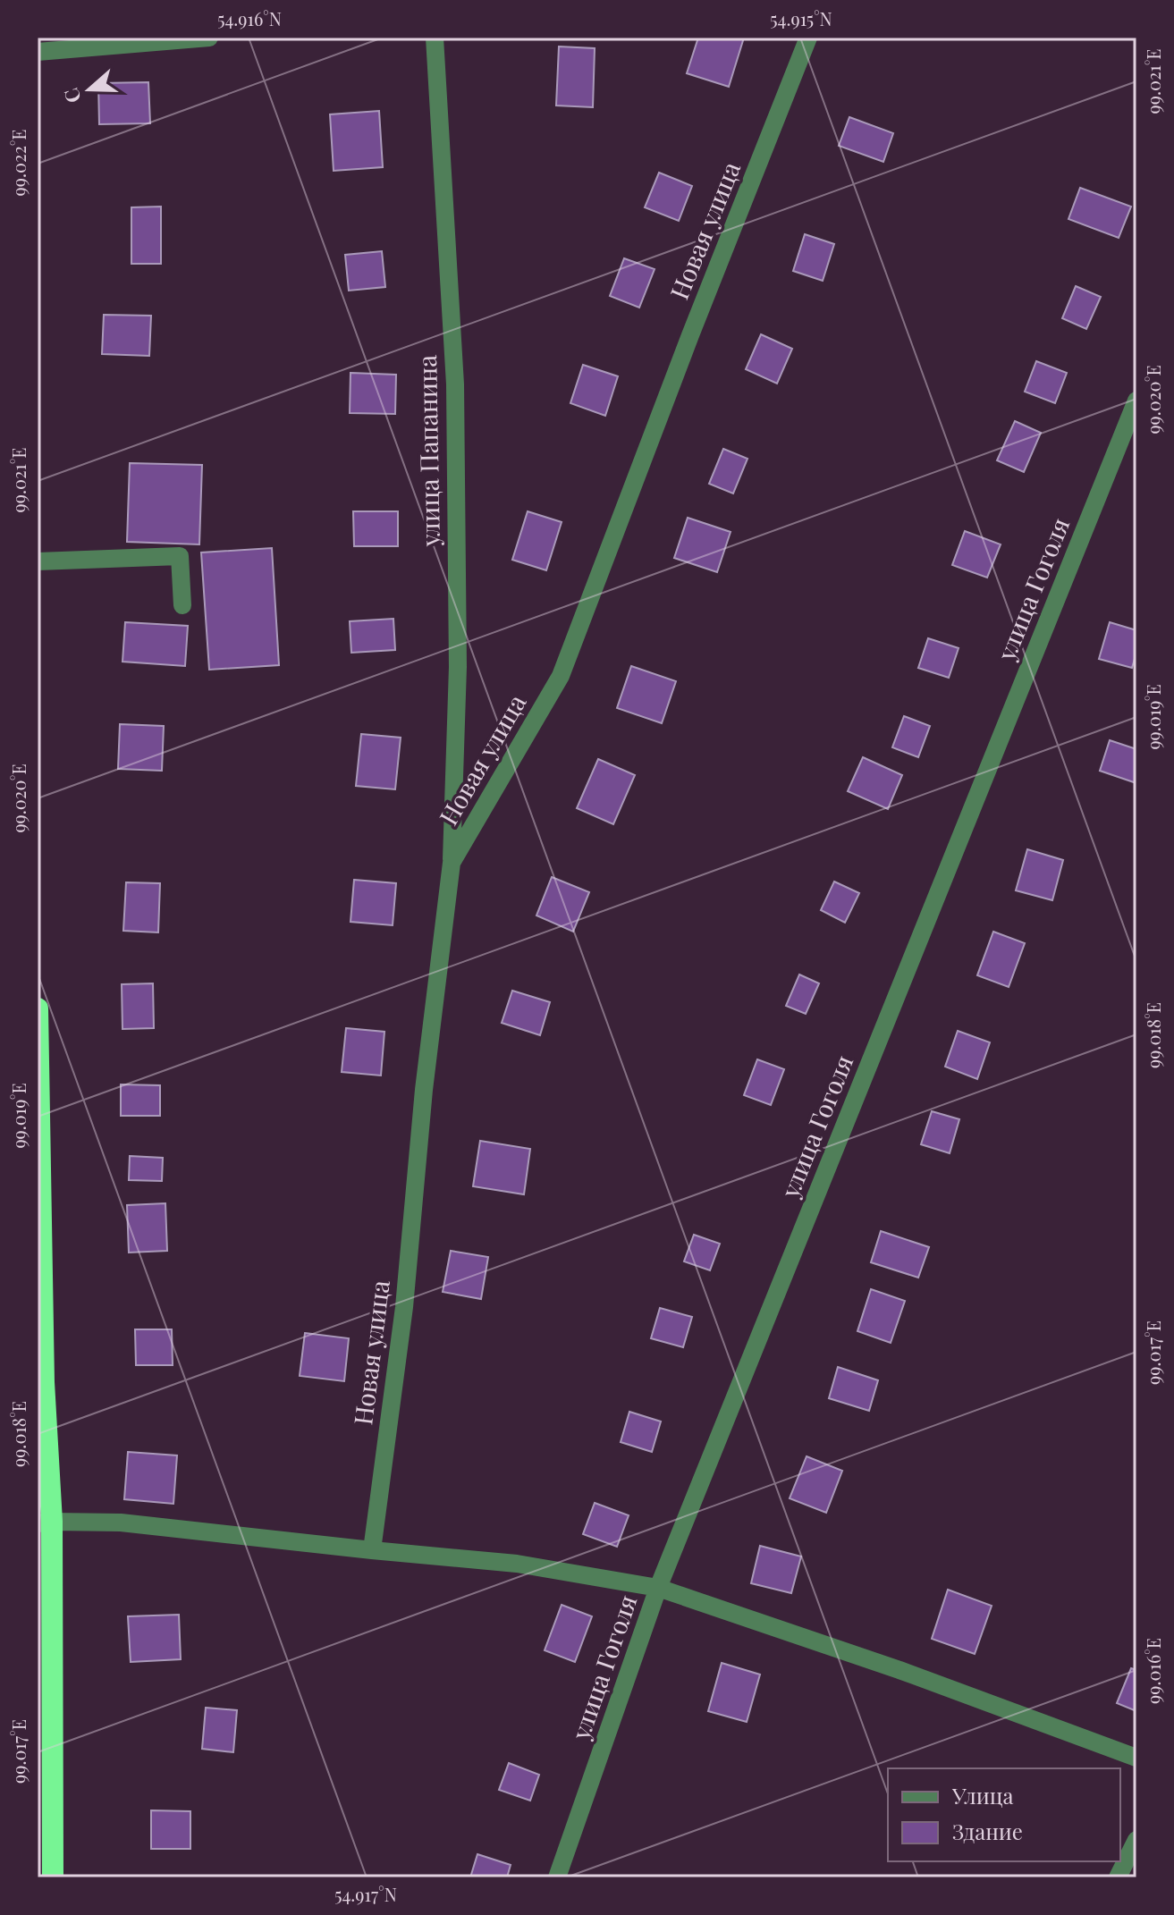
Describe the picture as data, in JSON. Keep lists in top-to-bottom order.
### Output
{
  "streets": {
    "street": ["Новая улица", "улица Папанина", "улица Гоголя"]
  },
  "crossings": [
    ["Новая улица", "улица Папанина"]
  ],
  "legend": ["Улица", "Здание"],
  "north": "left",
  "coordinates": [
    "54.916°N",
    "54.915°N",
    "99.021°E",
    "99.022°E",
    "99.020°E",
    "99.019°E",
    "99.018°E",
    "99.017°E",
    "99.016°E",
    "54.917°N"
  ]
}
